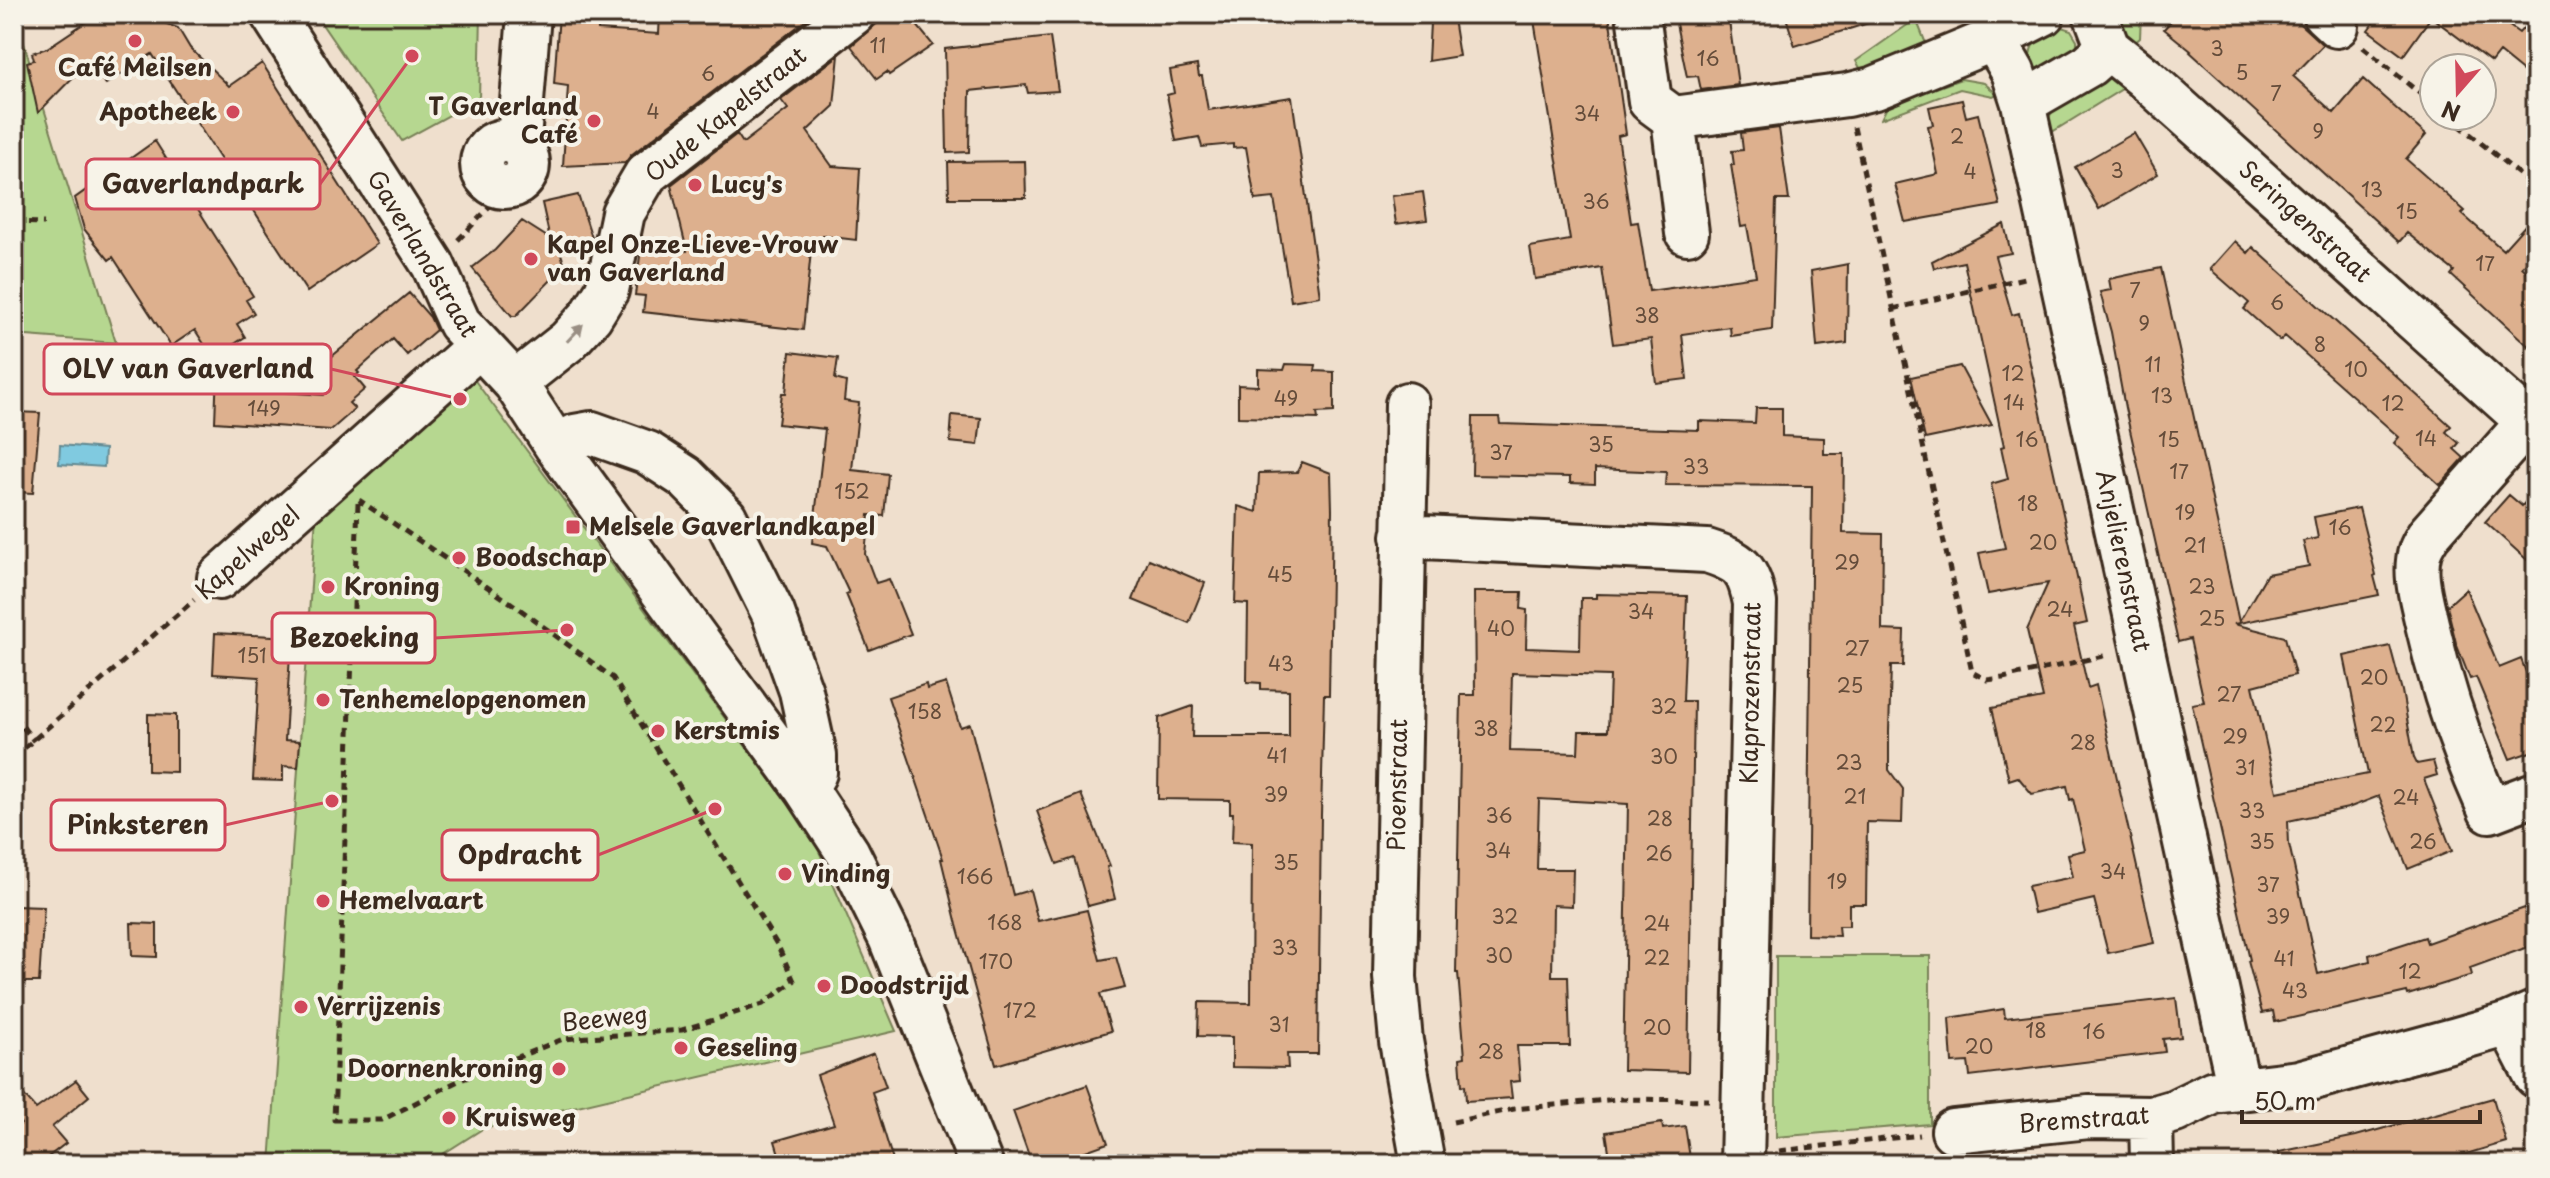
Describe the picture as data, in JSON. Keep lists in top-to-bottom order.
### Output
{
  "streets": {
    "street": [
      "Oude Kapelstraat",
      "Seringenstraat",
      "Gaverlandstraat",
      "Kapelwegel",
      "Anjelierenstraat",
      "Klaprozenstraat",
      "Pioenstraat",
      "Bremstraat"
    ],
    "path": ["Beeweg"]
  },
  "crossings": [
    ["Oude Kapelstraat", "Gaverlandstraat"],
    ["Gaverlandstraat", "Kapelwegel"],
    ["Kapelwegel", "Beeweg"],
    ["Anjelierenstraat", "Bremstraat"],
    ["Klaprozenstraat", "Pioenstraat"]
  ],
  "one_way": ["Oude Kapelstraat"],
  "places": {
    "other": [
      "Café Meilsen",
      "Gaverlandpark",
      "Apotheek",
      "T Gaverland Café",
      "Lucy's",
      "Kapel Onze-Lieve-Vrouw van Gaverland",
      "OLV van Gaverland",
      "Boodschap",
      "Kroning",
      "Bezoeking",
      "Tenhemelopgenomen",
      "Kerstmis",
      "Pinksteren",
      "Opdracht",
      "Vinding",
      "Hemelvaart",
      "Doodstrijd",
      "Verrijzenis",
      "Geseling",
      "Doornenkroning",
      "Kruisweg"
    ],
    "transit": ["Melsele Gaverlandkapel"]
  },
  "house_numbers": [
    "11",
    "3",
    "16",
    "5",
    "6",
    "7",
    "4",
    "34",
    "9",
    "2",
    "3",
    "4",
    "13",
    "36",
    "15",
    "17",
    "7",
    "6",
    "38",
    "9",
    "8",
    "11",
    "10",
    "12",
    "13",
    "49",
    "14",
    "12",
    "149",
    "14",
    "16",
    "15",
    "35",
    "37",
    "33",
    "17",
    "152",
    "18",
    "19",
    "16",
    "20",
    "21",
    "29",
    "45",
    "23",
    "24",
    "34",
    "25",
    "40",
    "27",
    "151",
    "43",
    "20",
    "25",
    "27",
    "32",
    "158",
    "22",
    "38",
    "29",
    "28",
    "41",
    "30",
    "23",
    "31",
    "39",
    "21",
    "24",
    "33",
    "36",
    "28",
    "35",
    "26",
    "34",
    "26",
    "35",
    "34",
    "166",
    "19",
    "37",
    "32",
    "39",
    "168",
    "24",
    "33",
    "30",
    "22",
    "41",
    "170",
    "12",
    "43",
    "172",
    "31",
    "20",
    "18",
    "16",
    "20",
    "28"
  ],
  "scale_bar": "50 m",
  "north": "bottom"
}
